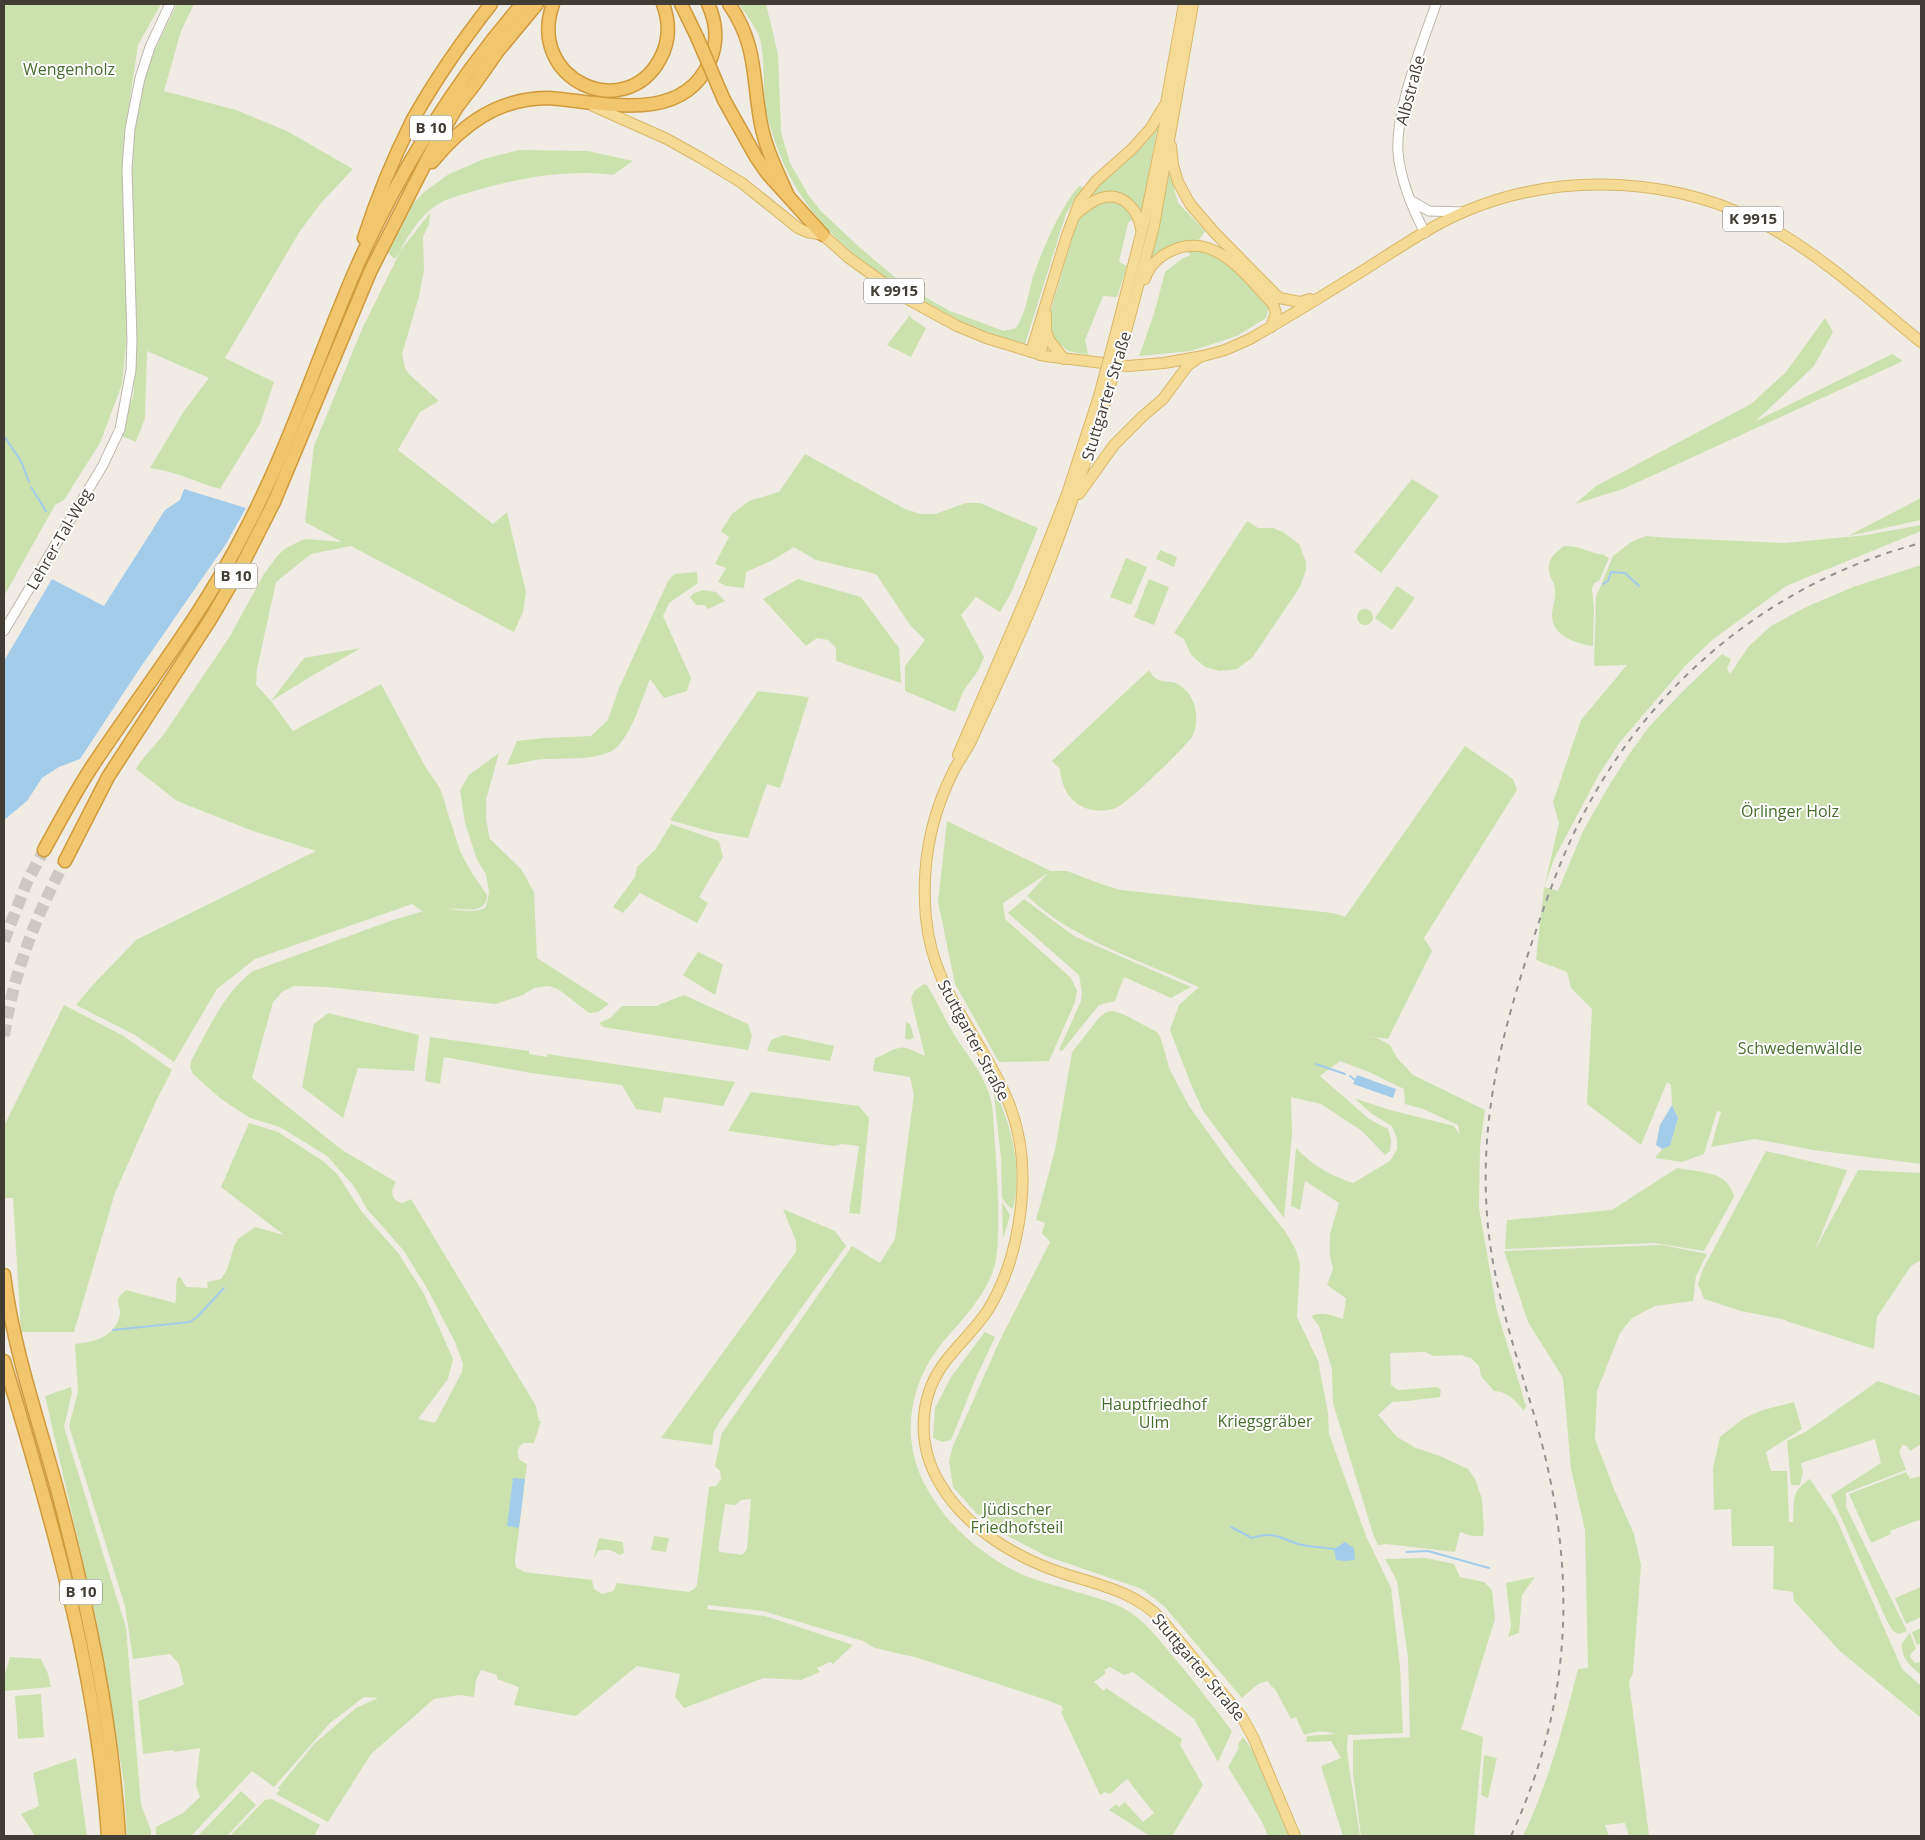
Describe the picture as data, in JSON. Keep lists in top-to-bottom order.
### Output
{
  "streets": {
    "highway": ["B 10", "K 9915"],
    "main road": ["Stuttgarter Straße"],
    "street": ["Albstraße", "Lehrer-Tal-Weg"]
  },
  "crossings": [
    ["Albstraße", "K 9915"]
  ],
  "parks": [
    "Wengenholz",
    "Örlinger Holz",
    "Schwedenwäldle",
    "Hauptfriedhof Ulm",
    "Kriegsgräber",
    "Jüdischer Friedhofsteil"
  ]
}
